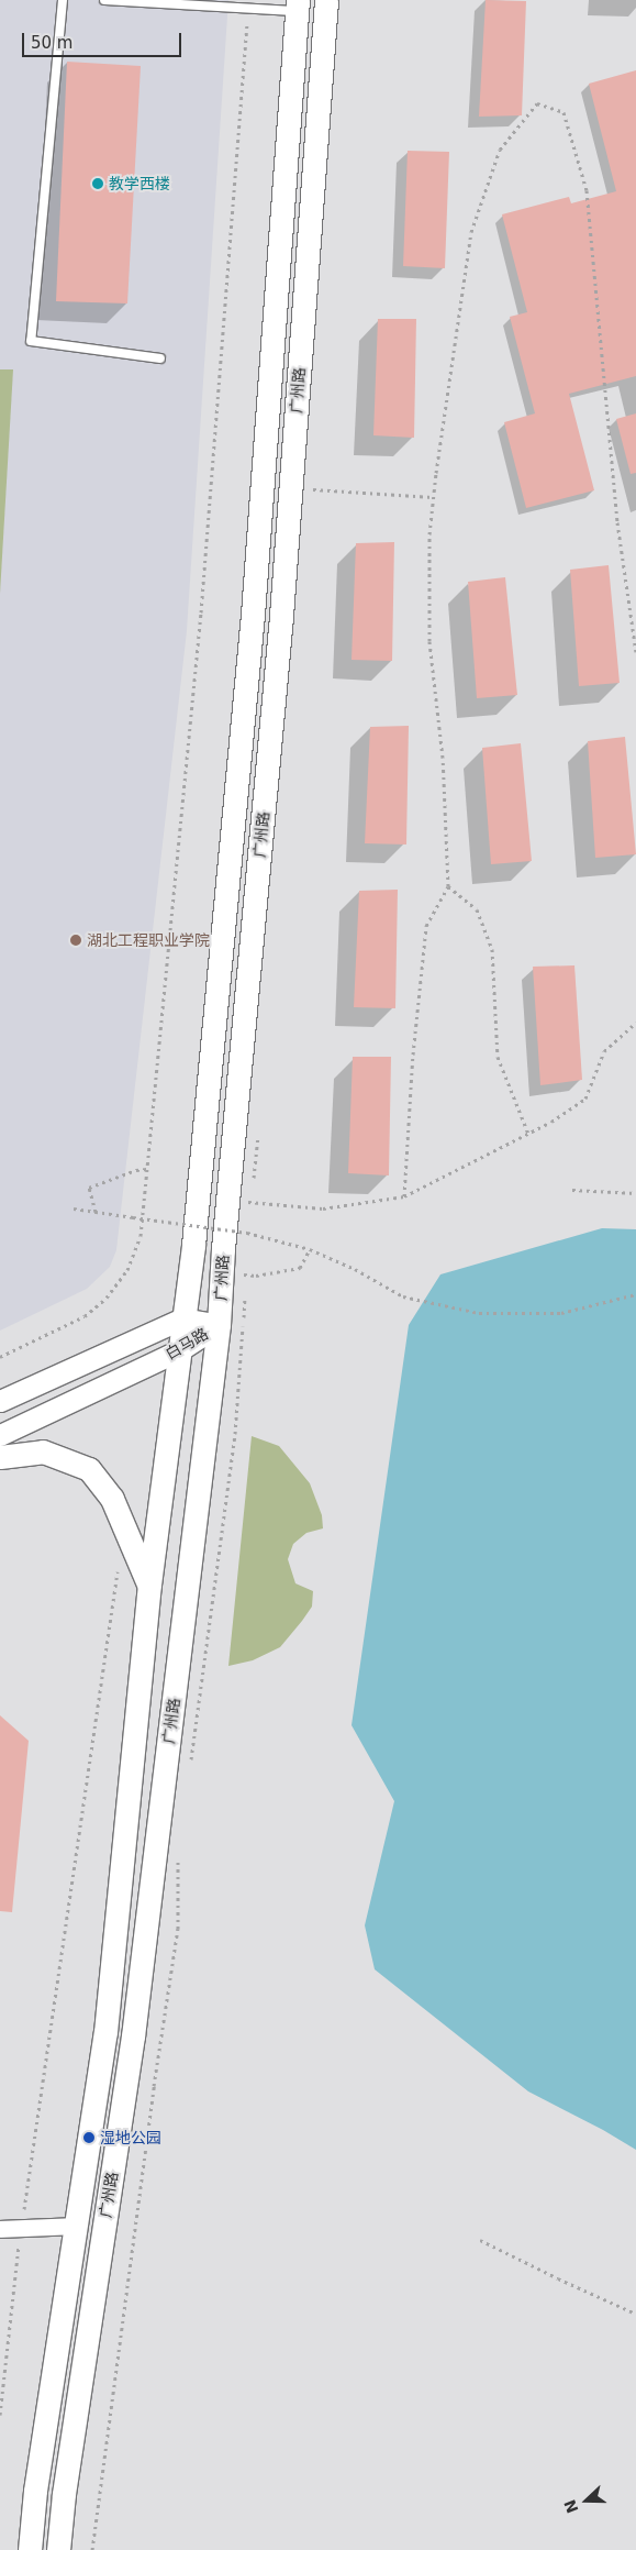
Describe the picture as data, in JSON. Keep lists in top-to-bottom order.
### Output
{
  "streets": {
    "main road": ["广州路"],
    "street": ["白马路"]
  },
  "crossings": [
    ["广州路", "白马路"]
  ],
  "places": ["教学西楼", "湖北工程职业学院", "湿地公园"],
  "scale_bar": "50 m",
  "north": "left"
}
